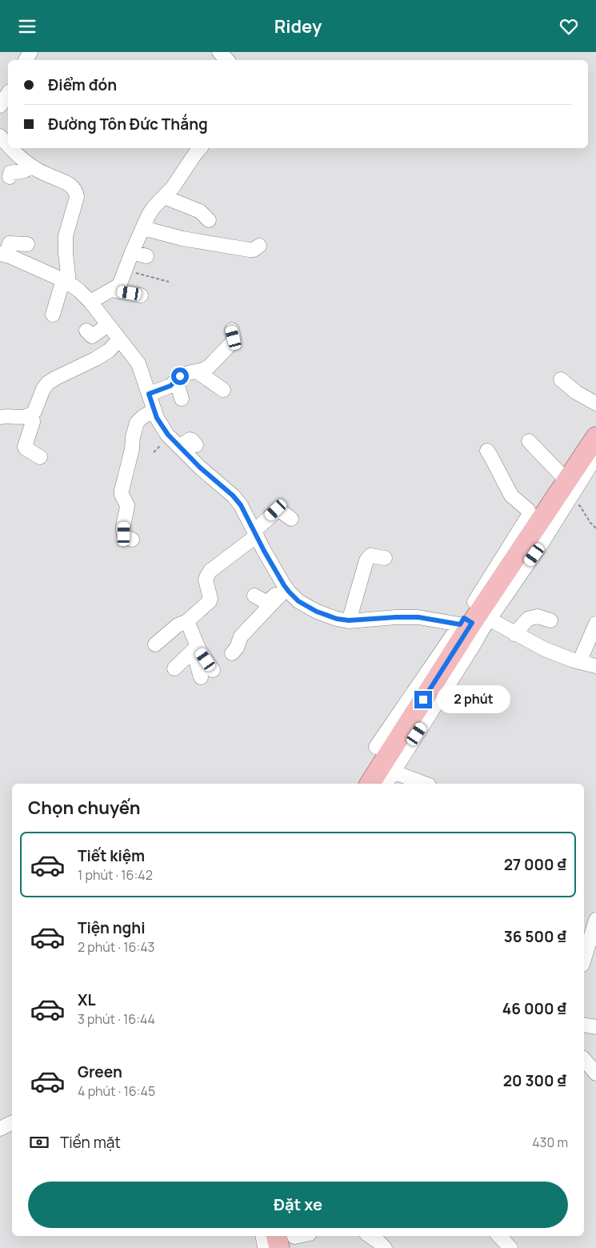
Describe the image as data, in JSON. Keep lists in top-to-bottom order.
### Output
{
  "page": {
    "header": "Ridey",
    "banner": ["Điểm đón", "Đường Tôn Đức Thắng"],
    "bubble": "2 phút",
    "heading": "Chọn chuyến",
    "list": [
      {
        "name": "Tiết kiệm",
        "note": "1 phút · 16:42",
        "value": "27 000 ₫"
      },
      {
        "name": "Tiện nghi",
        "note": "2 phút · 16:43",
        "value": "36 500 ₫"
      },
      {
        "name": "XL",
        "note": "3 phút · 16:44",
        "value": "46 000 ₫"
      },
      {
        "name": "Green",
        "note": "4 phút · 16:45",
        "value": "20 300 ₫"
      }
    ],
    "pay": ["Tiền mặt", "430 m"],
    "buttons": "Đặt xe"
  }
}
